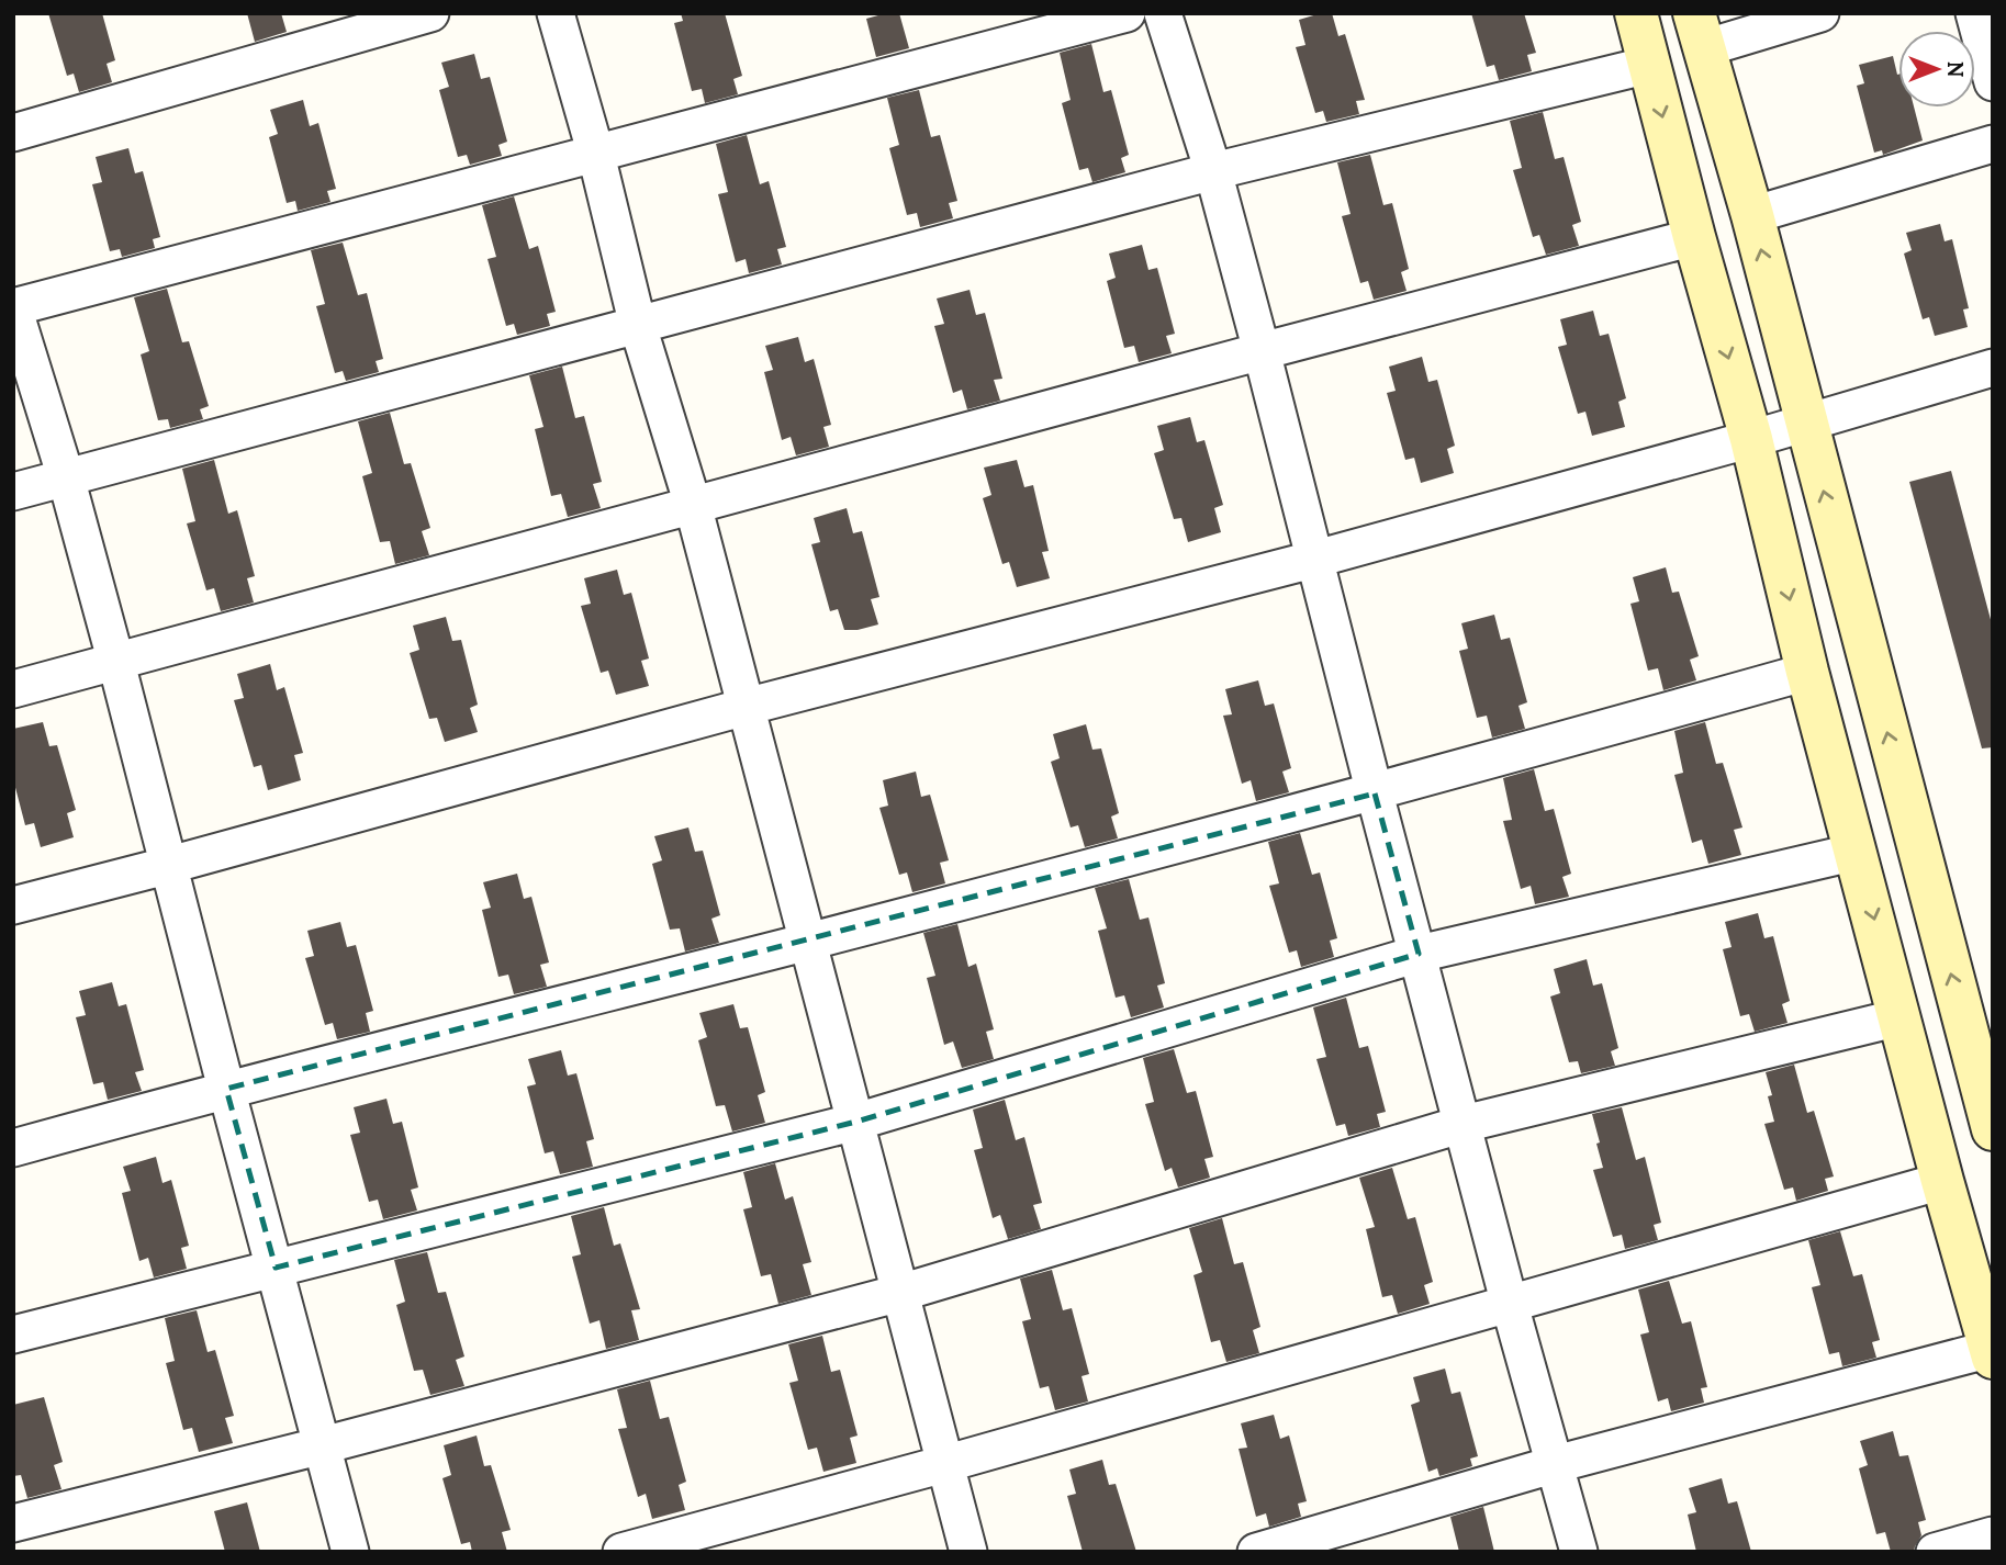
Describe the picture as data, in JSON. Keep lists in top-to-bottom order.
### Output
{
  "north": "right"
}
